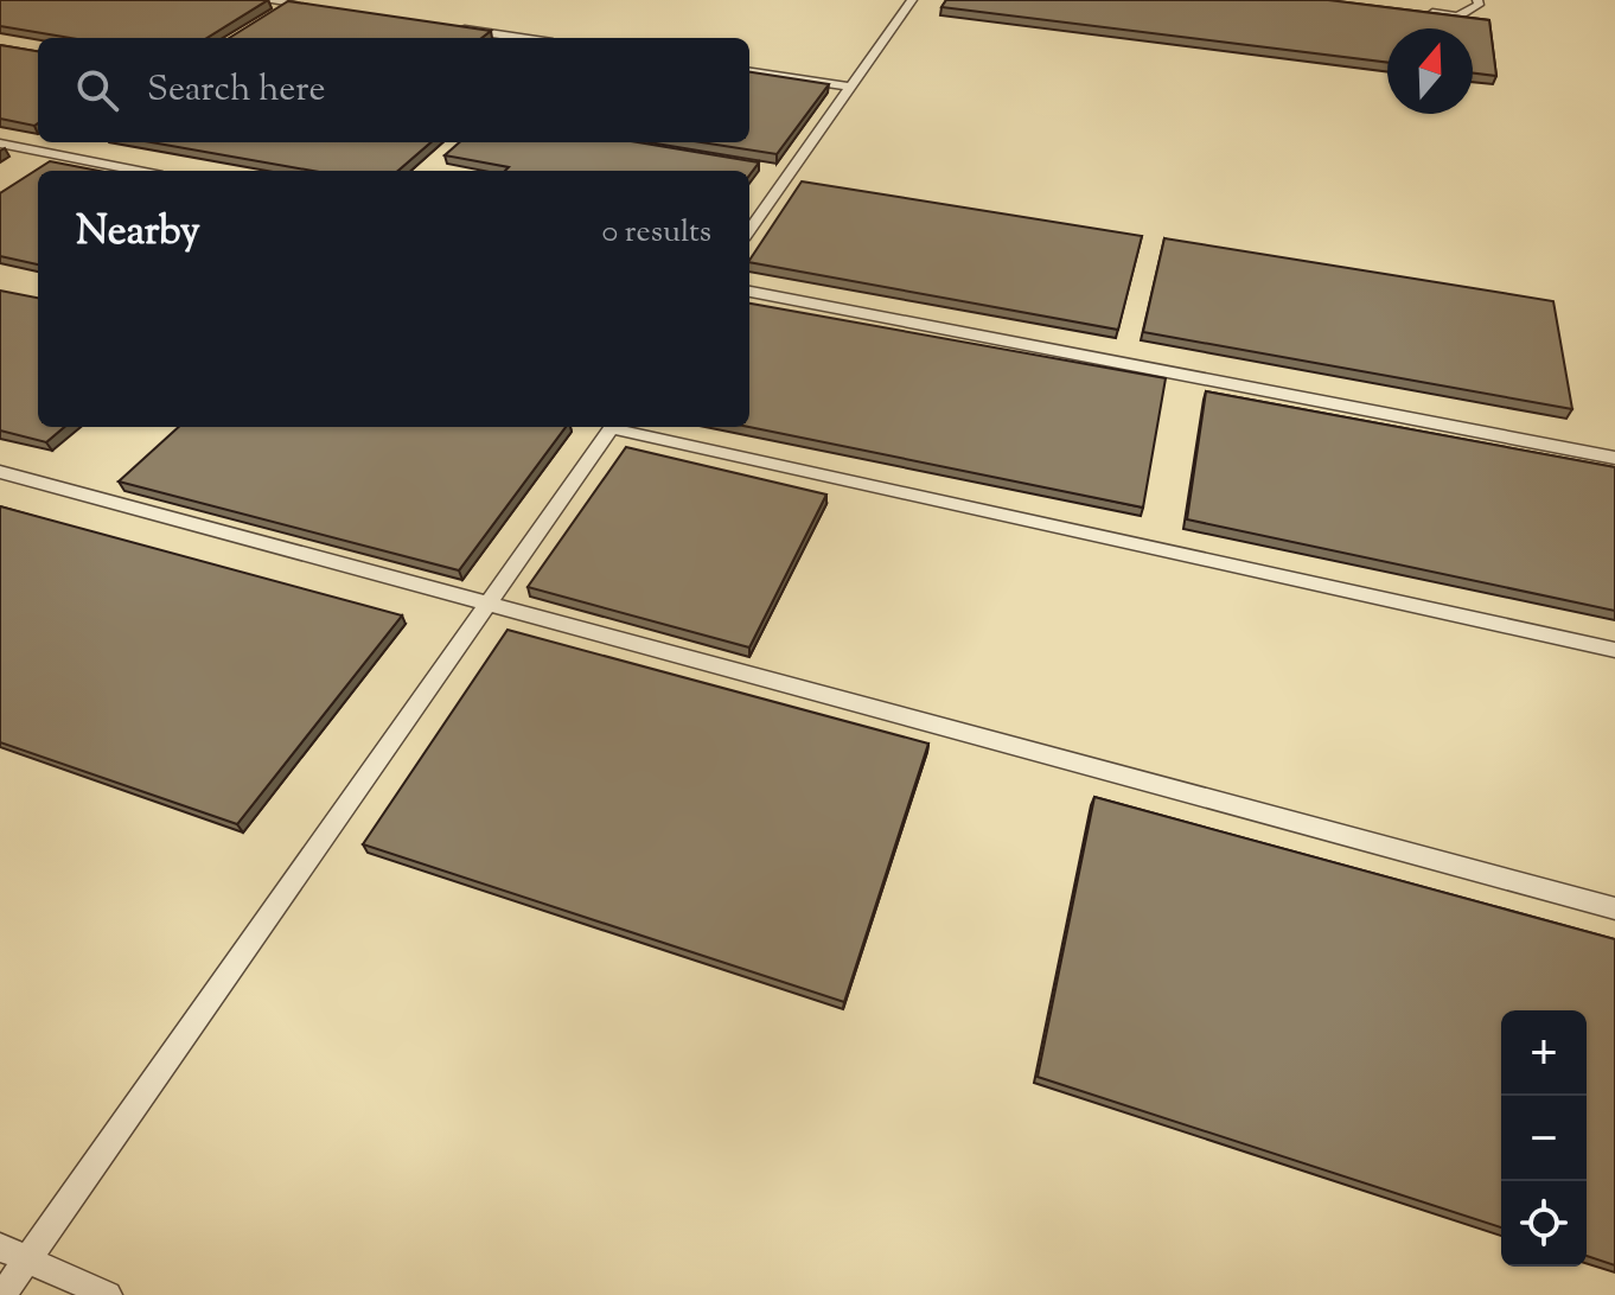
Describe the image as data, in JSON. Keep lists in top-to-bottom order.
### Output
{
  "north": "top",
  "page": {
    "search": "Search here",
    "heading": ["Nearby", "0 results"],
    "map_buttons": ["+", "−"]
  }
}
